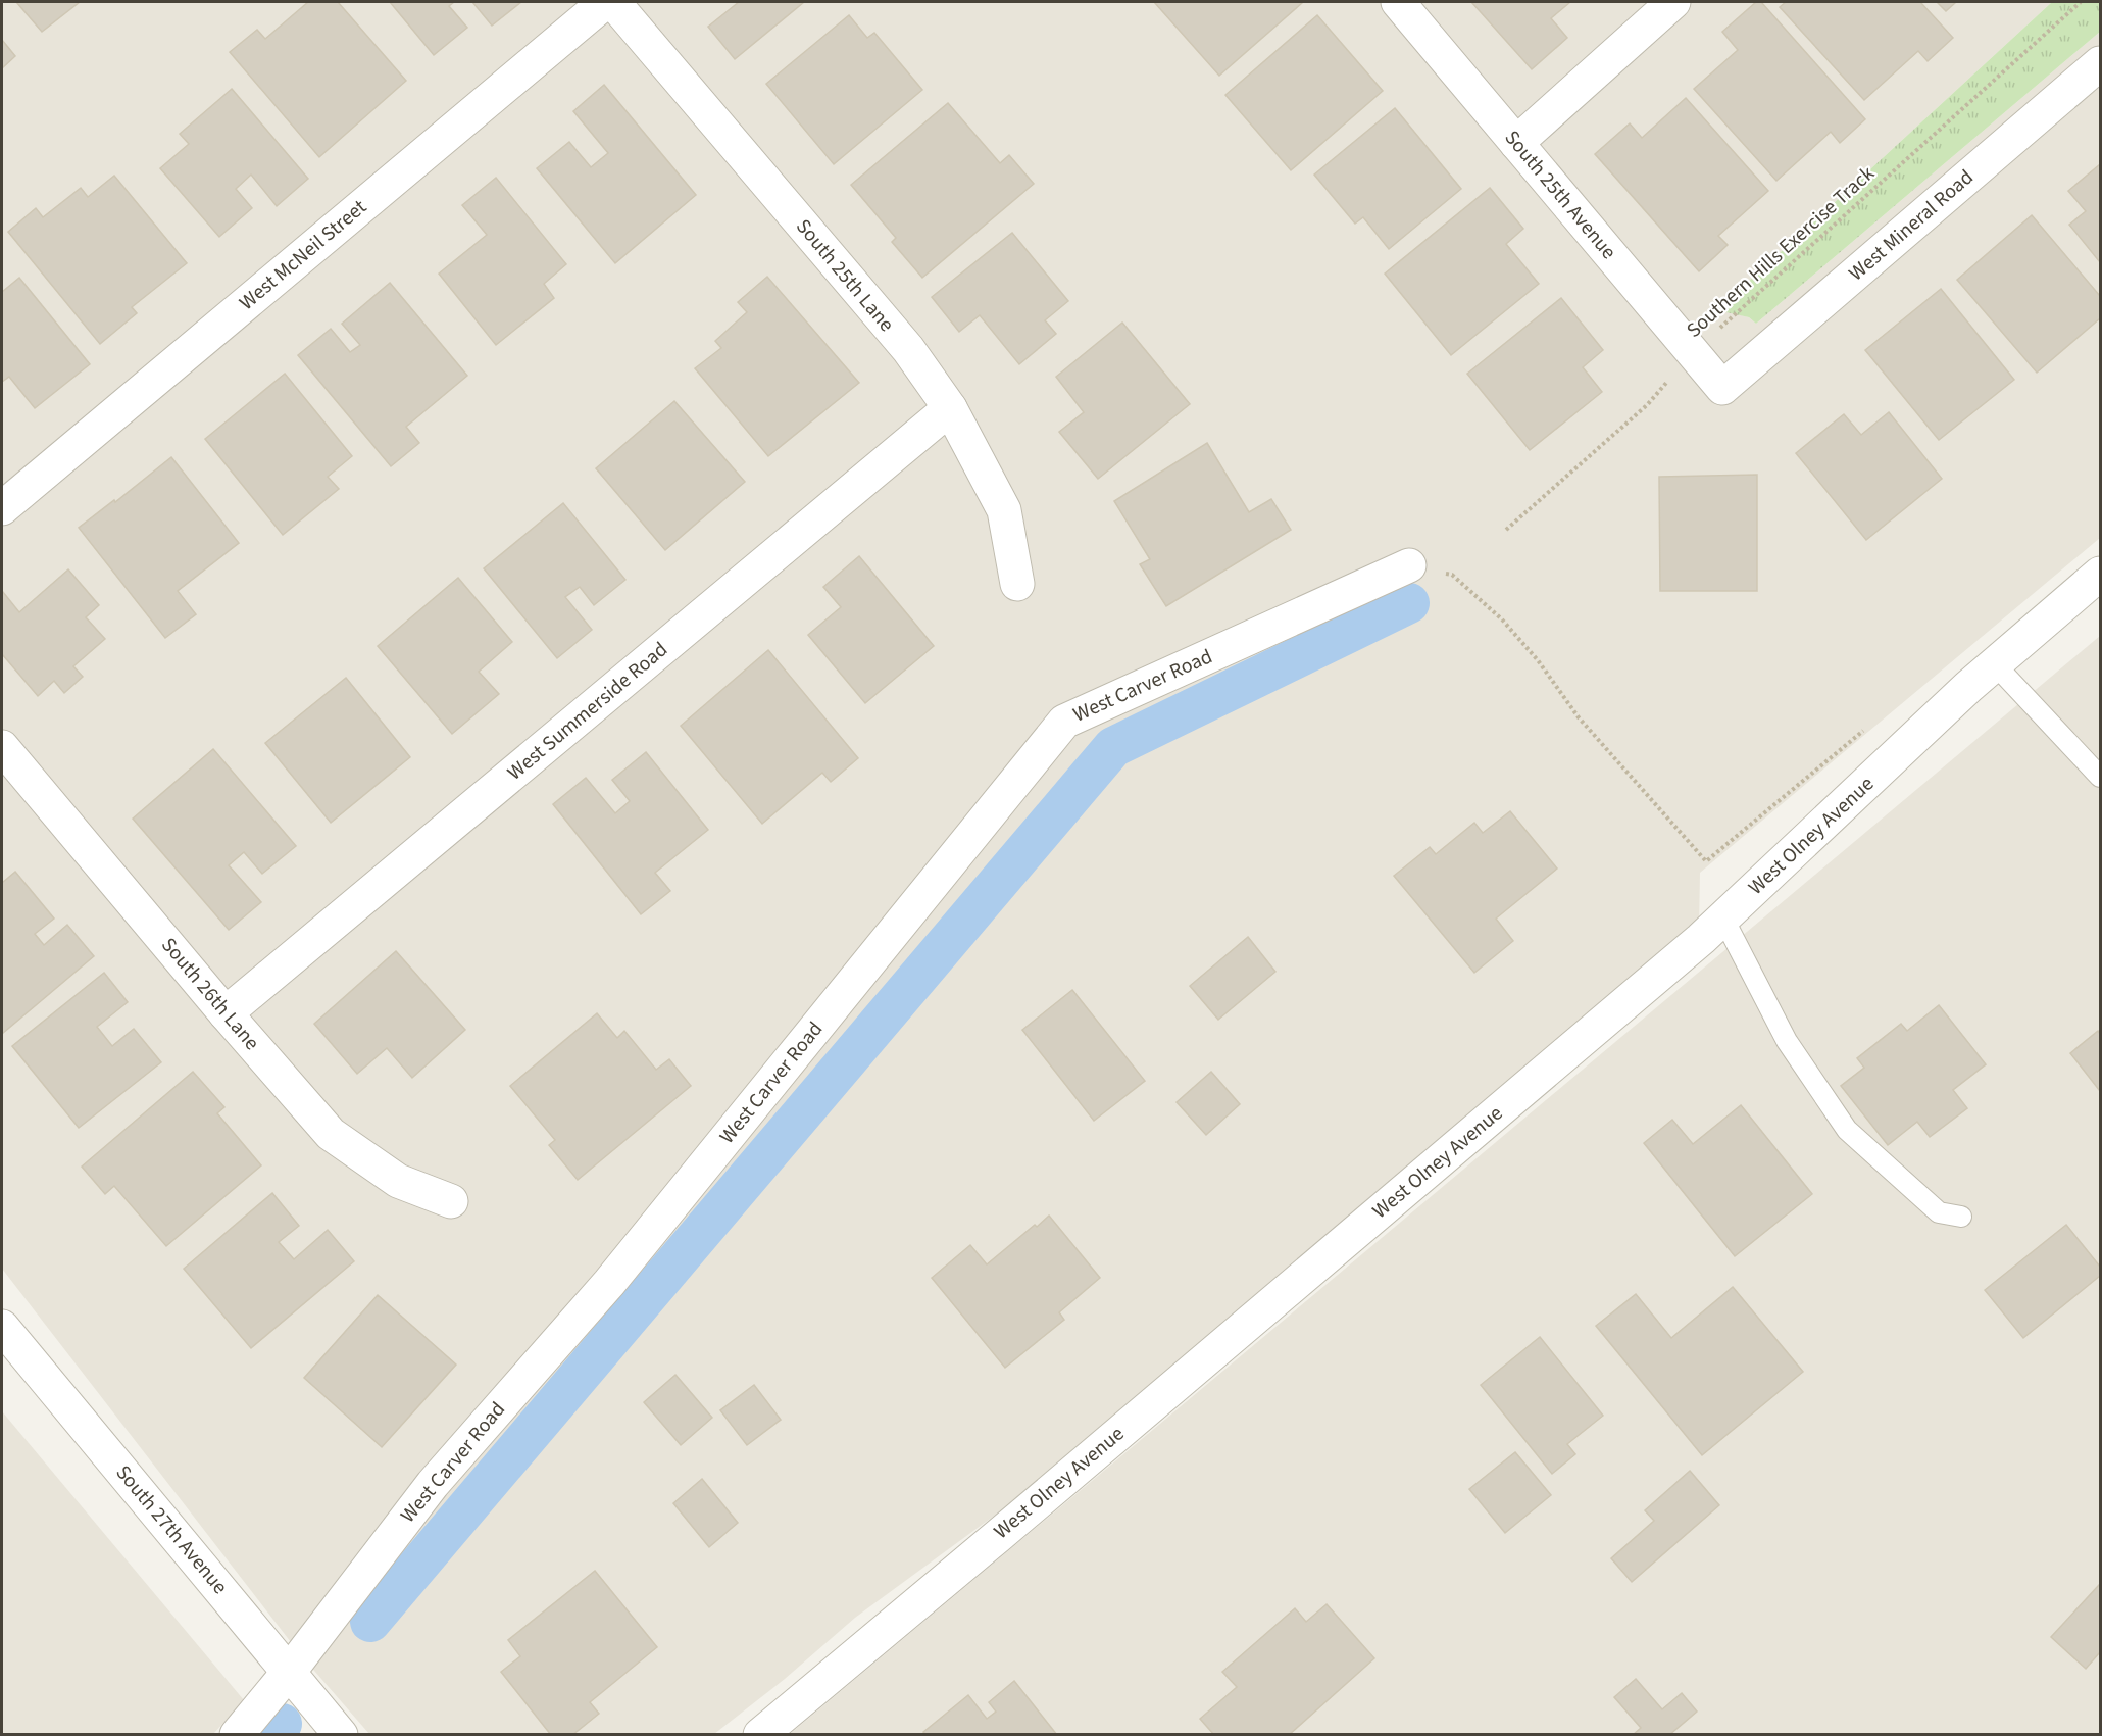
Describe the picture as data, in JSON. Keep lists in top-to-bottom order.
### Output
{
  "streets": {
    "street": [
      "South 25th Avenue",
      "West Mineral Road",
      "West McNeil Street",
      "South 25th Lane",
      "West Carver Road",
      "West Summerside Road",
      "West Olney Avenue",
      "South 26th Lane",
      "South 27th Avenue"
    ],
    "path": ["Southern Hills Exercise Track"]
  },
  "crossings": [
    ["South 25th Avenue", "West Mineral Road"],
    ["South 25th Avenue", "Southern Hills Exercise Track"],
    ["South 25th Lane", "West Summerside Road"],
    ["West Carver Road", "South 27th Avenue"],
    ["West Summerside Road", "South 26th Lane"]
  ]
}
